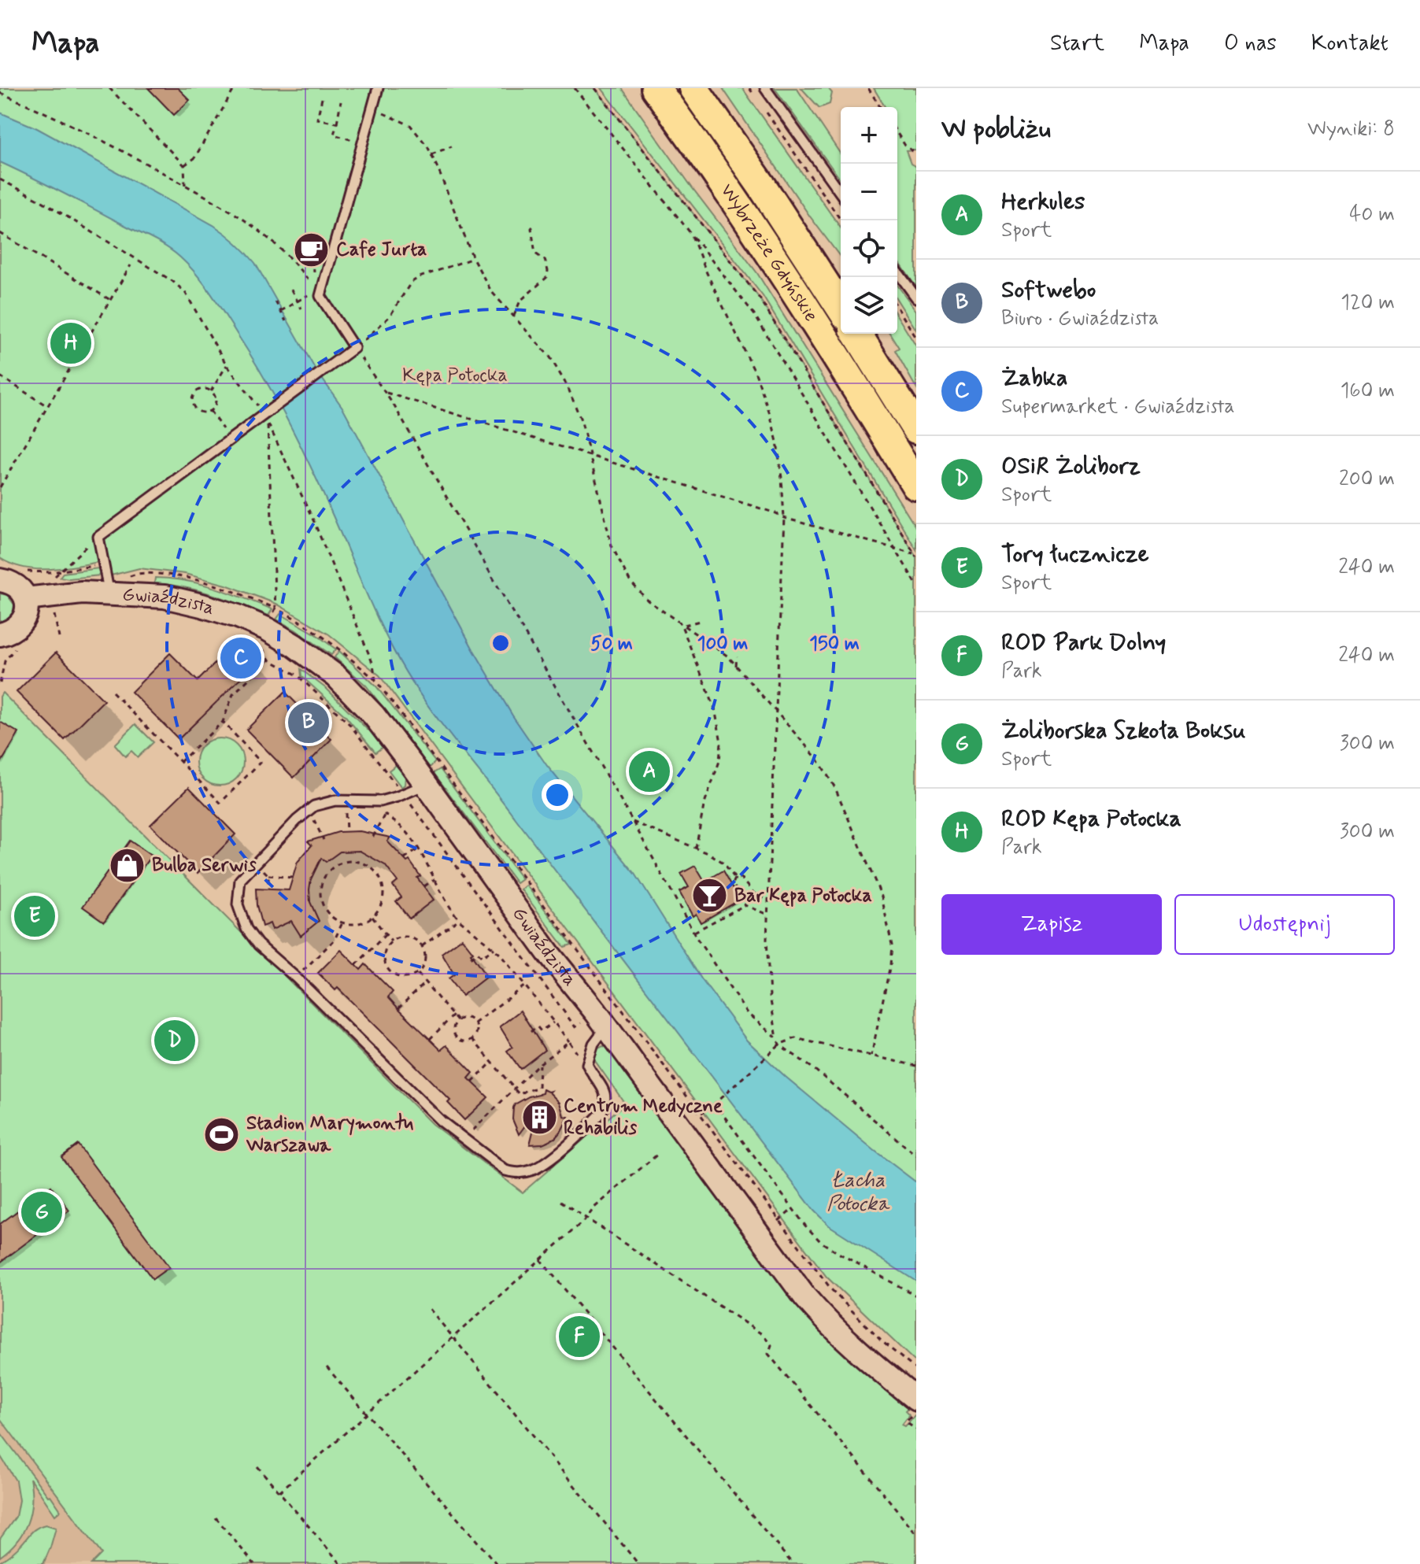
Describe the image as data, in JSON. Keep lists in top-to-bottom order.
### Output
{
  "streets": {
    "main road": ["Wybrzeże Gdyńskie"],
    "street": ["Gwiaździsta"]
  },
  "water": ["Łacha Potocka"],
  "parks": ["Kępa Potocka"],
  "places": {
    "cafe": ["Cafe Jurta"],
    "shop": ["Bulba Serwis"],
    "bar": ["Bar Kępa Potocka"],
    "building": ["Centrum Medyczne Rehabilis"],
    "sports": ["Stadion Marymontu Warszawa"]
  },
  "page": {
    "header": "Mapa",
    "nav": [
      "Start",
      "Mapa",
      "O nas",
      "Kontakt"
    ],
    "heading": ["W pobliżu", "Wyniki: 8"],
    "map_buttons": ["+", "−"],
    "list": [
      {
        "mark": "A",
        "name": "Herkules",
        "note": "Sport",
        "value": "40 m"
      },
      {
        "mark": "B",
        "name": "Softwebo",
        "note": "Biuro · Gwiaździsta",
        "value": "120 m"
      },
      {
        "mark": "C",
        "name": "Żabka",
        "note": "Supermarket · Gwiaździsta",
        "value": "160 m"
      },
      {
        "mark": "D",
        "name": "OSiR Żoliborz",
        "note": "Sport",
        "value": "200 m"
      },
      {
        "mark": "E",
        "name": "Tory łucznicze",
        "note": "Sport",
        "value": "240 m"
      },
      {
        "mark": "F",
        "name": "ROD Park Dolny",
        "note": "Park",
        "value": "240 m"
      },
      {
        "mark": "G",
        "name": "Żoliborska Szkoła Boksu",
        "note": "Sport",
        "value": "300 m"
      },
      {
        "mark": "H",
        "name": "ROD Kępa Potocka",
        "note": "Park",
        "value": "300 m"
      }
    ],
    "pins": [
      "H",
      "C",
      "B",
      "A",
      "E",
      "D",
      "G",
      "F"
    ],
    "buttons": ["Zapisz", "Udostępnij"]
  },
  "rings": ["50 m", "100 m", "150 m"]
}
